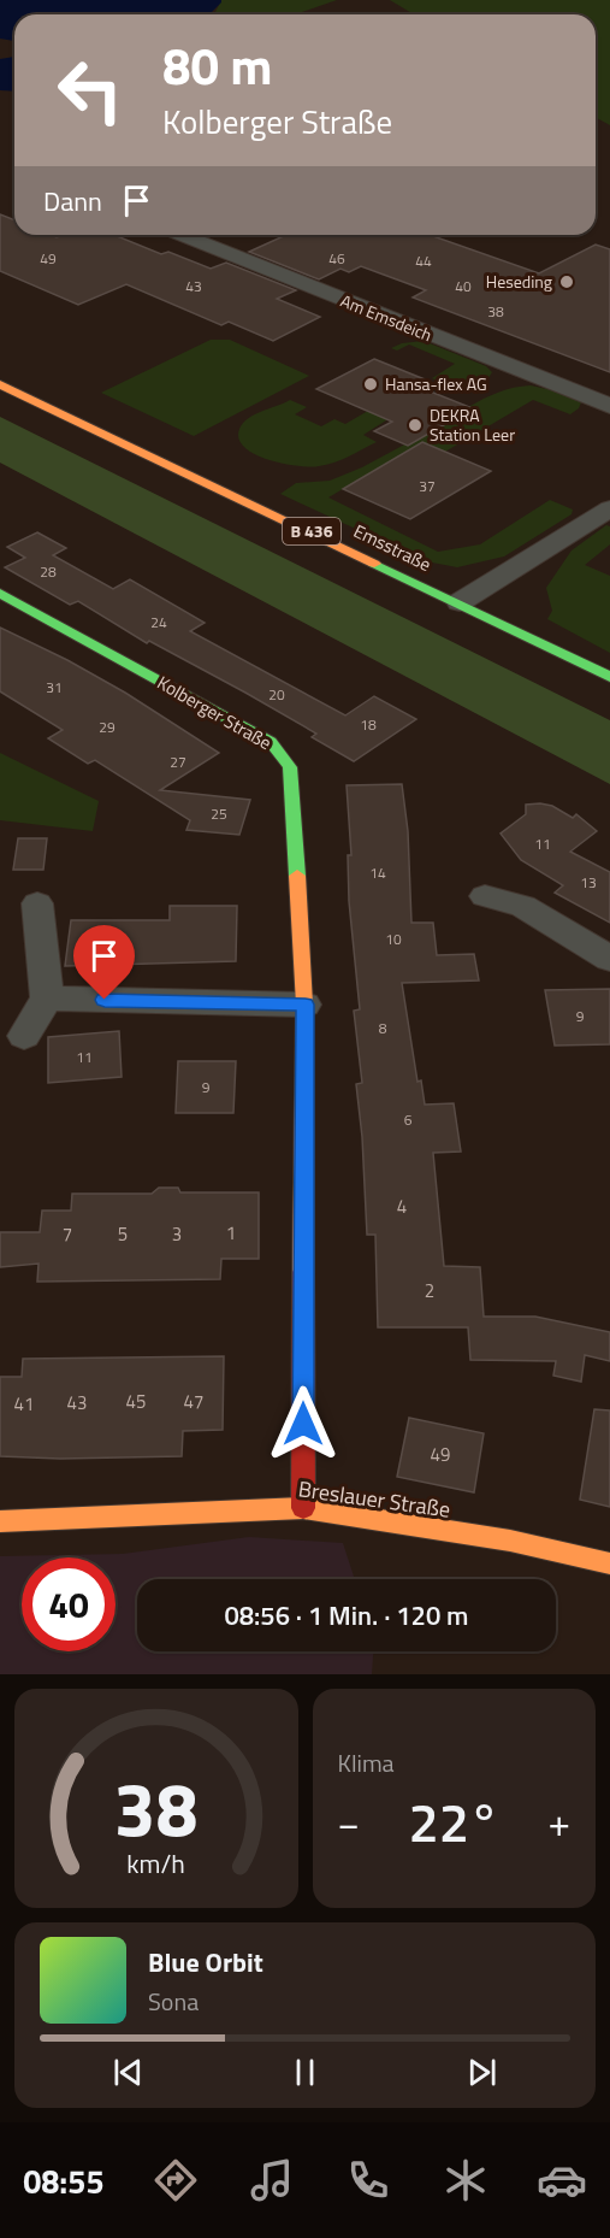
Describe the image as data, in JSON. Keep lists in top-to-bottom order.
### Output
{
  "streets": {
    "street": [
      "Am Emsdeich",
      "B 436",
      "Emsstraße",
      "Kolberger Straße",
      "Breslauer Straße"
    ]
  },
  "crossings": [
    ["Kolberger Straße", "Breslauer Straße"]
  ],
  "places": ["Heseding", "Hansa-flex AG", "DEKRA Station Leer"],
  "house_numbers": [
    "49",
    "46",
    "44",
    "43",
    "40",
    "38",
    "37",
    "28",
    "24",
    "31",
    "20",
    "18",
    "29",
    "27",
    "25",
    "11",
    "14",
    "13",
    "10",
    "9",
    "8",
    "11",
    "9",
    "6",
    "4",
    "1",
    "7",
    "5",
    "3",
    "2",
    "45",
    "47",
    "43",
    "41",
    "49"
  ],
  "page": {
    "turn": ["80 m", "Kolberger Straße"],
    "then": "Dann",
    "limit": "40",
    "trip": "08:56 · 1 Min. · 120 m",
    "tile": "Klima",
    "heat": ["−", "22°", "+"],
    "song": ["Blue Orbit", "Sona"],
    "tabs": "08:55",
    "gauge": ["38", "km/h"]
  }
}
